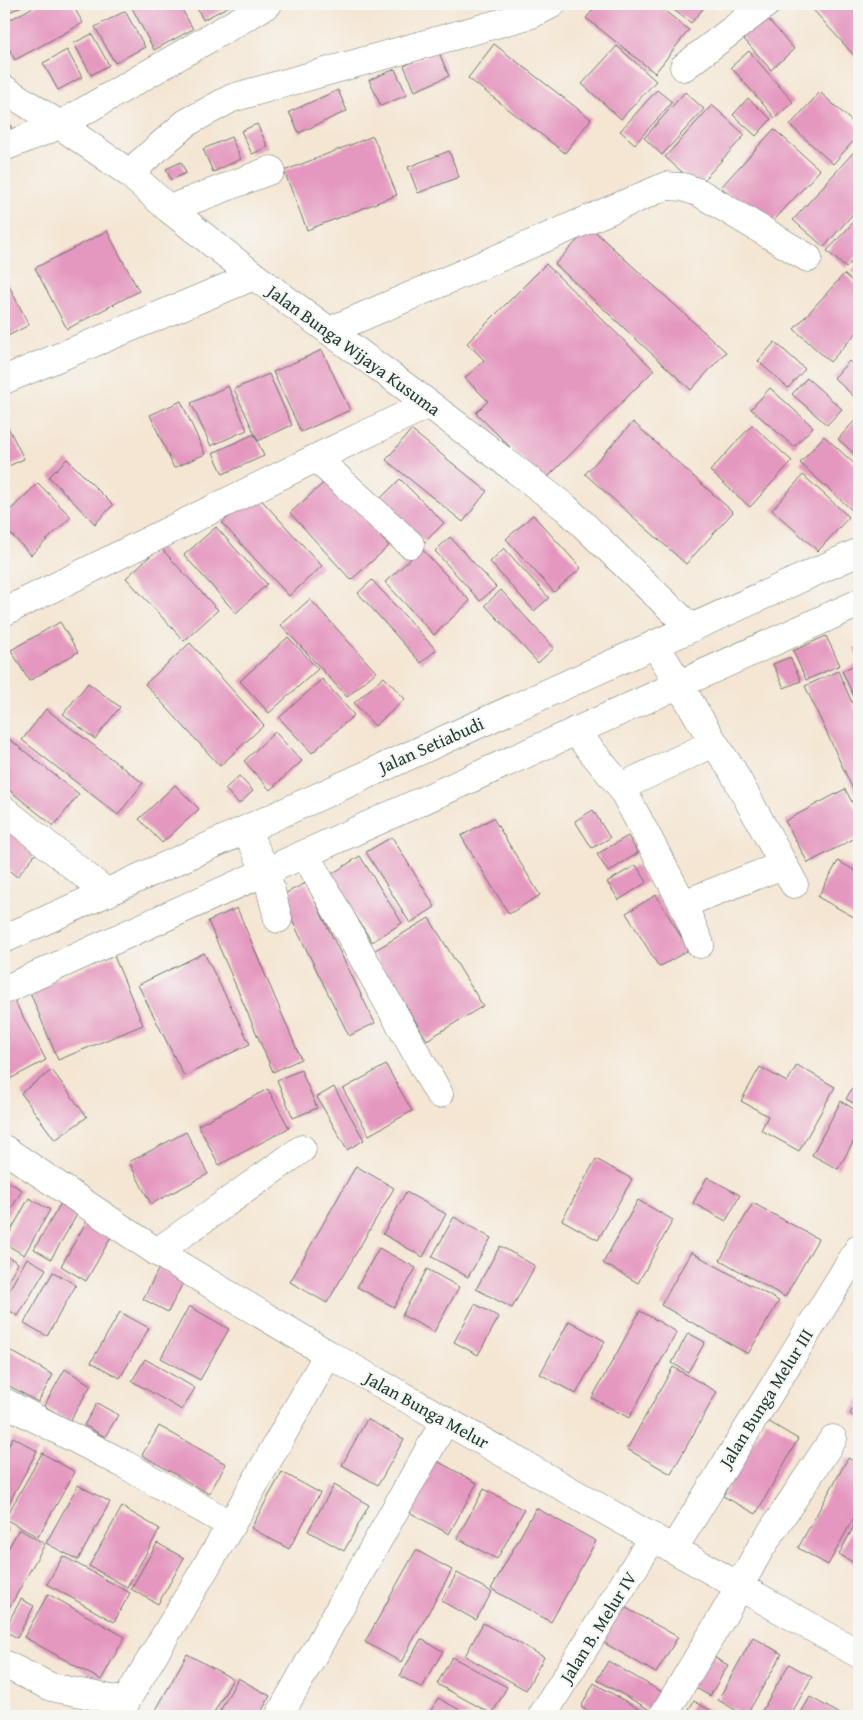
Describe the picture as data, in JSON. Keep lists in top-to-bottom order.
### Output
{
  "streets": {
    "street": [
      "Jalan Bunga Wijaya Kusuma",
      "Jalan Setiabudi",
      "Jalan Bunga Melur III",
      "Jalan Bunga Melur",
      "Jalan B. Melur IV"
    ]
  },
  "crossings": [
    ["Jalan Bunga Wijaya Kusuma", "Jalan Setiabudi"],
    ["Jalan Bunga Melur III", "Jalan Bunga Melur"],
    ["Jalan Bunga Melur III", "Jalan B. Melur IV"],
    ["Jalan Bunga Melur", "Jalan B. Melur IV"]
  ]
}
